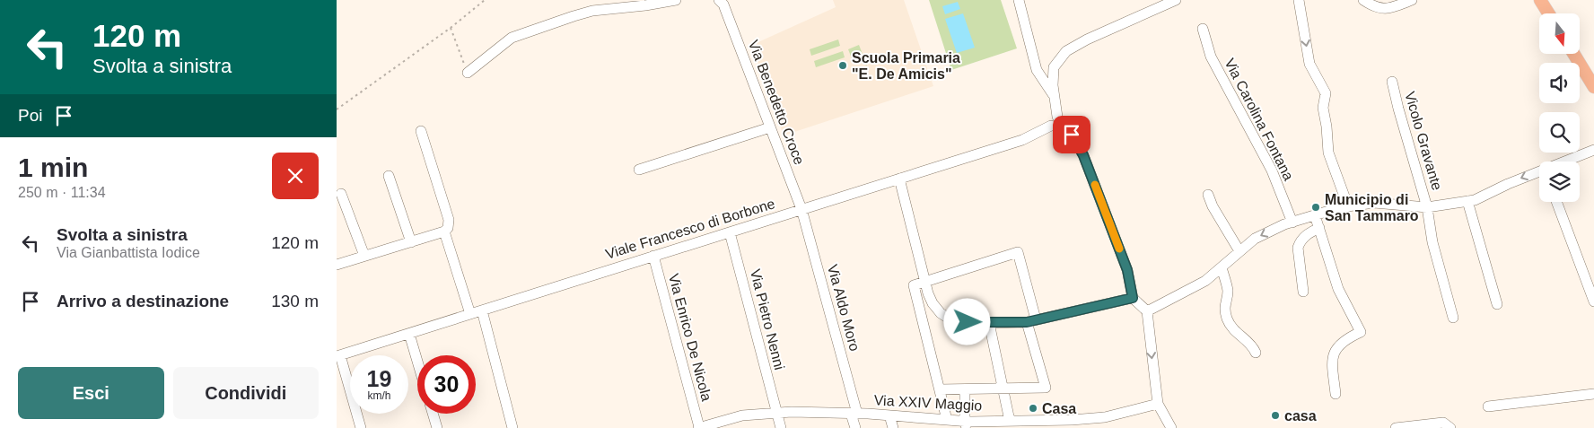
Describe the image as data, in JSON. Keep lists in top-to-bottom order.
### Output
{
  "streets": {
    "street": [
      "Via Benedetto Croce",
      "Via Carolina Fontana",
      "Vicolo Gravante",
      "Viale Francesco di Borbone",
      "Via Aldo Moro",
      "Via Pietro Nenni",
      "Via Enrico De Nicola",
      "Via XXIV Maggio"
    ]
  },
  "crossings": [
    ["Via Benedetto Croce", "Viale Francesco di Borbone"],
    ["Via Benedetto Croce", "Via Aldo Moro"],
    ["Viale Francesco di Borbone", "Via Aldo Moro"],
    ["Viale Francesco di Borbone", "Via Pietro Nenni"],
    ["Viale Francesco di Borbone", "Via Enrico De Nicola"],
    ["Via Aldo Moro", "Via XXIV Maggio"],
    ["Via Pietro Nenni", "Via XXIV Maggio"],
    ["Via Enrico De Nicola", "Via XXIV Maggio"]
  ],
  "places": [
    "Scuola Primaria \"E. De Amicis\"",
    "Municipio di San Tammaro",
    "Casa",
    "casa"
  ],
  "north": "bottom",
  "page": {
    "turn": ["120 m", "Svolta a sinistra"],
    "then": "Poi",
    "heading": ["1 min", "250 m · 11:34"],
    "list": [
      {
        "name": "Svolta a sinistra",
        "note": "Via Gianbattista Iodice",
        "value": "120 m"
      },
      {
        "name": "Arrivo a destinazione",
        "value": "130 m"
      }
    ],
    "speed": "19 km/h",
    "limit": "30",
    "buttons": ["Esci", "Condividi"]
  }
}
